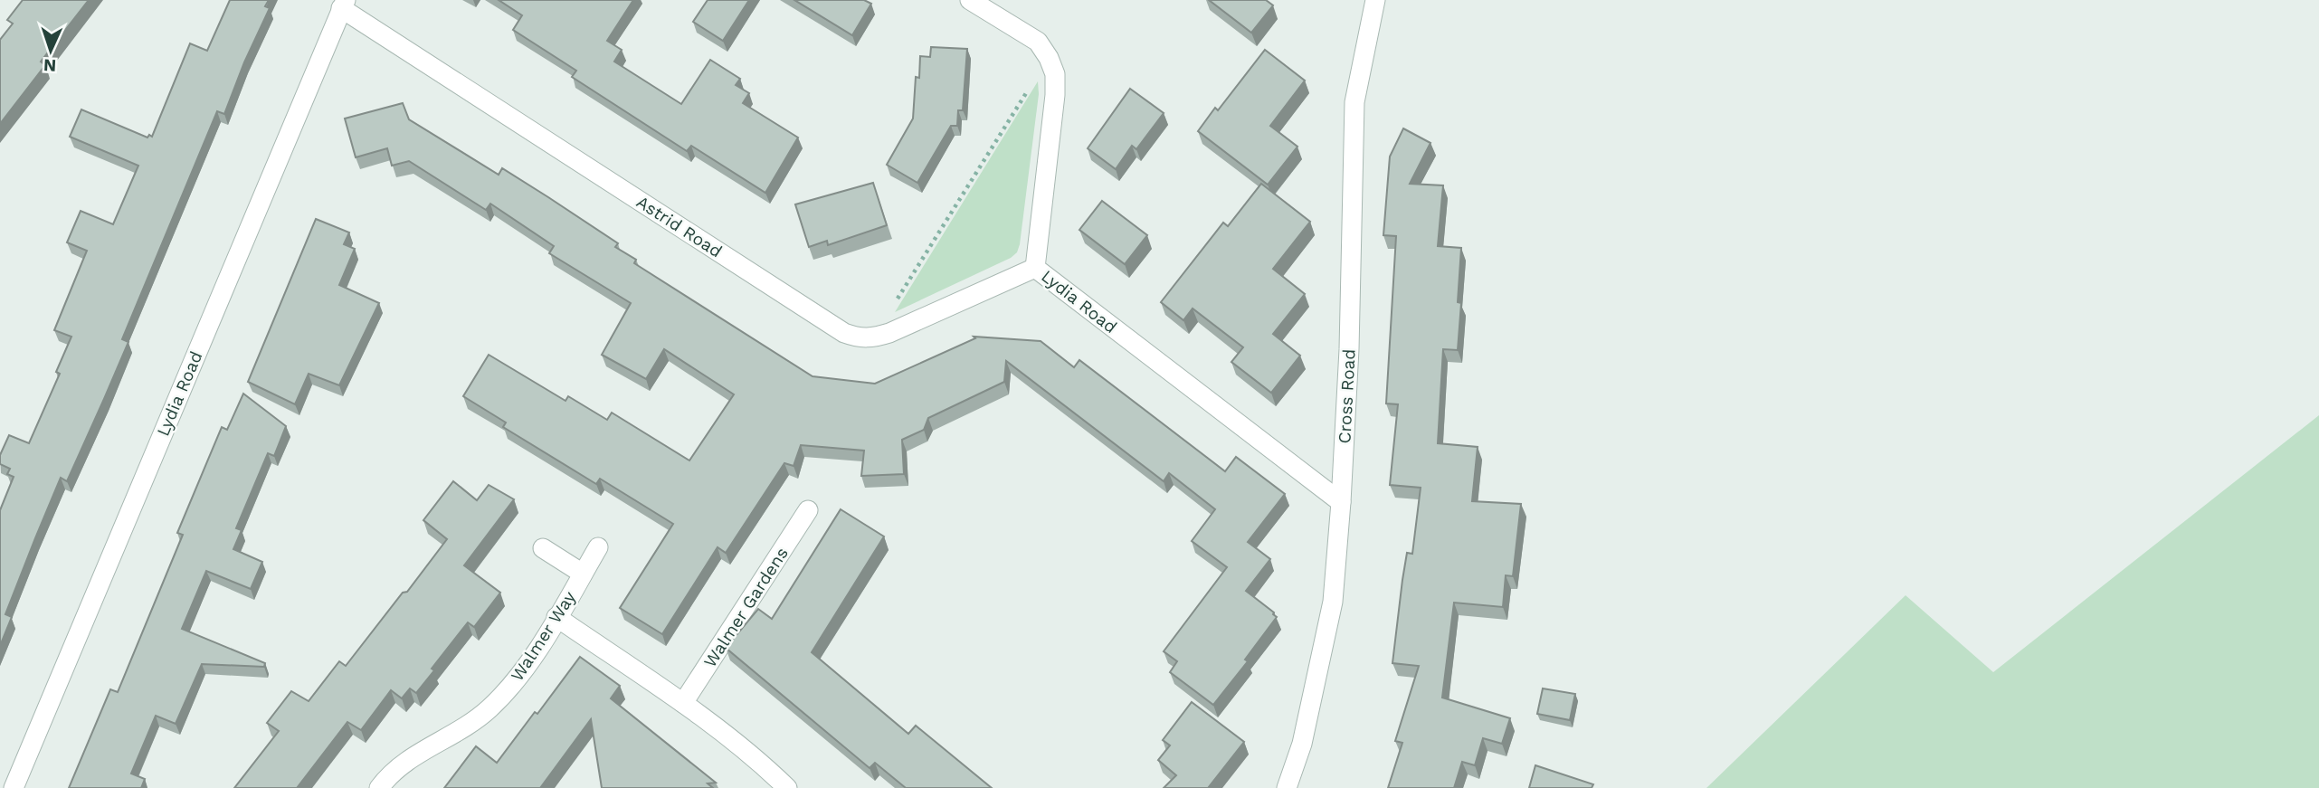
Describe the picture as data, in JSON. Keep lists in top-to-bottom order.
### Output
{
  "streets": {
    "street": [
      "Astrid Road",
      "Lydia Road",
      "Cross Road",
      "Walmer Gardens",
      "Walmer Way"
    ]
  },
  "crossings": [
    ["Astrid Road", "Lydia Road"],
    ["Lydia Road", "Cross Road"]
  ],
  "north": "bottom"
}
